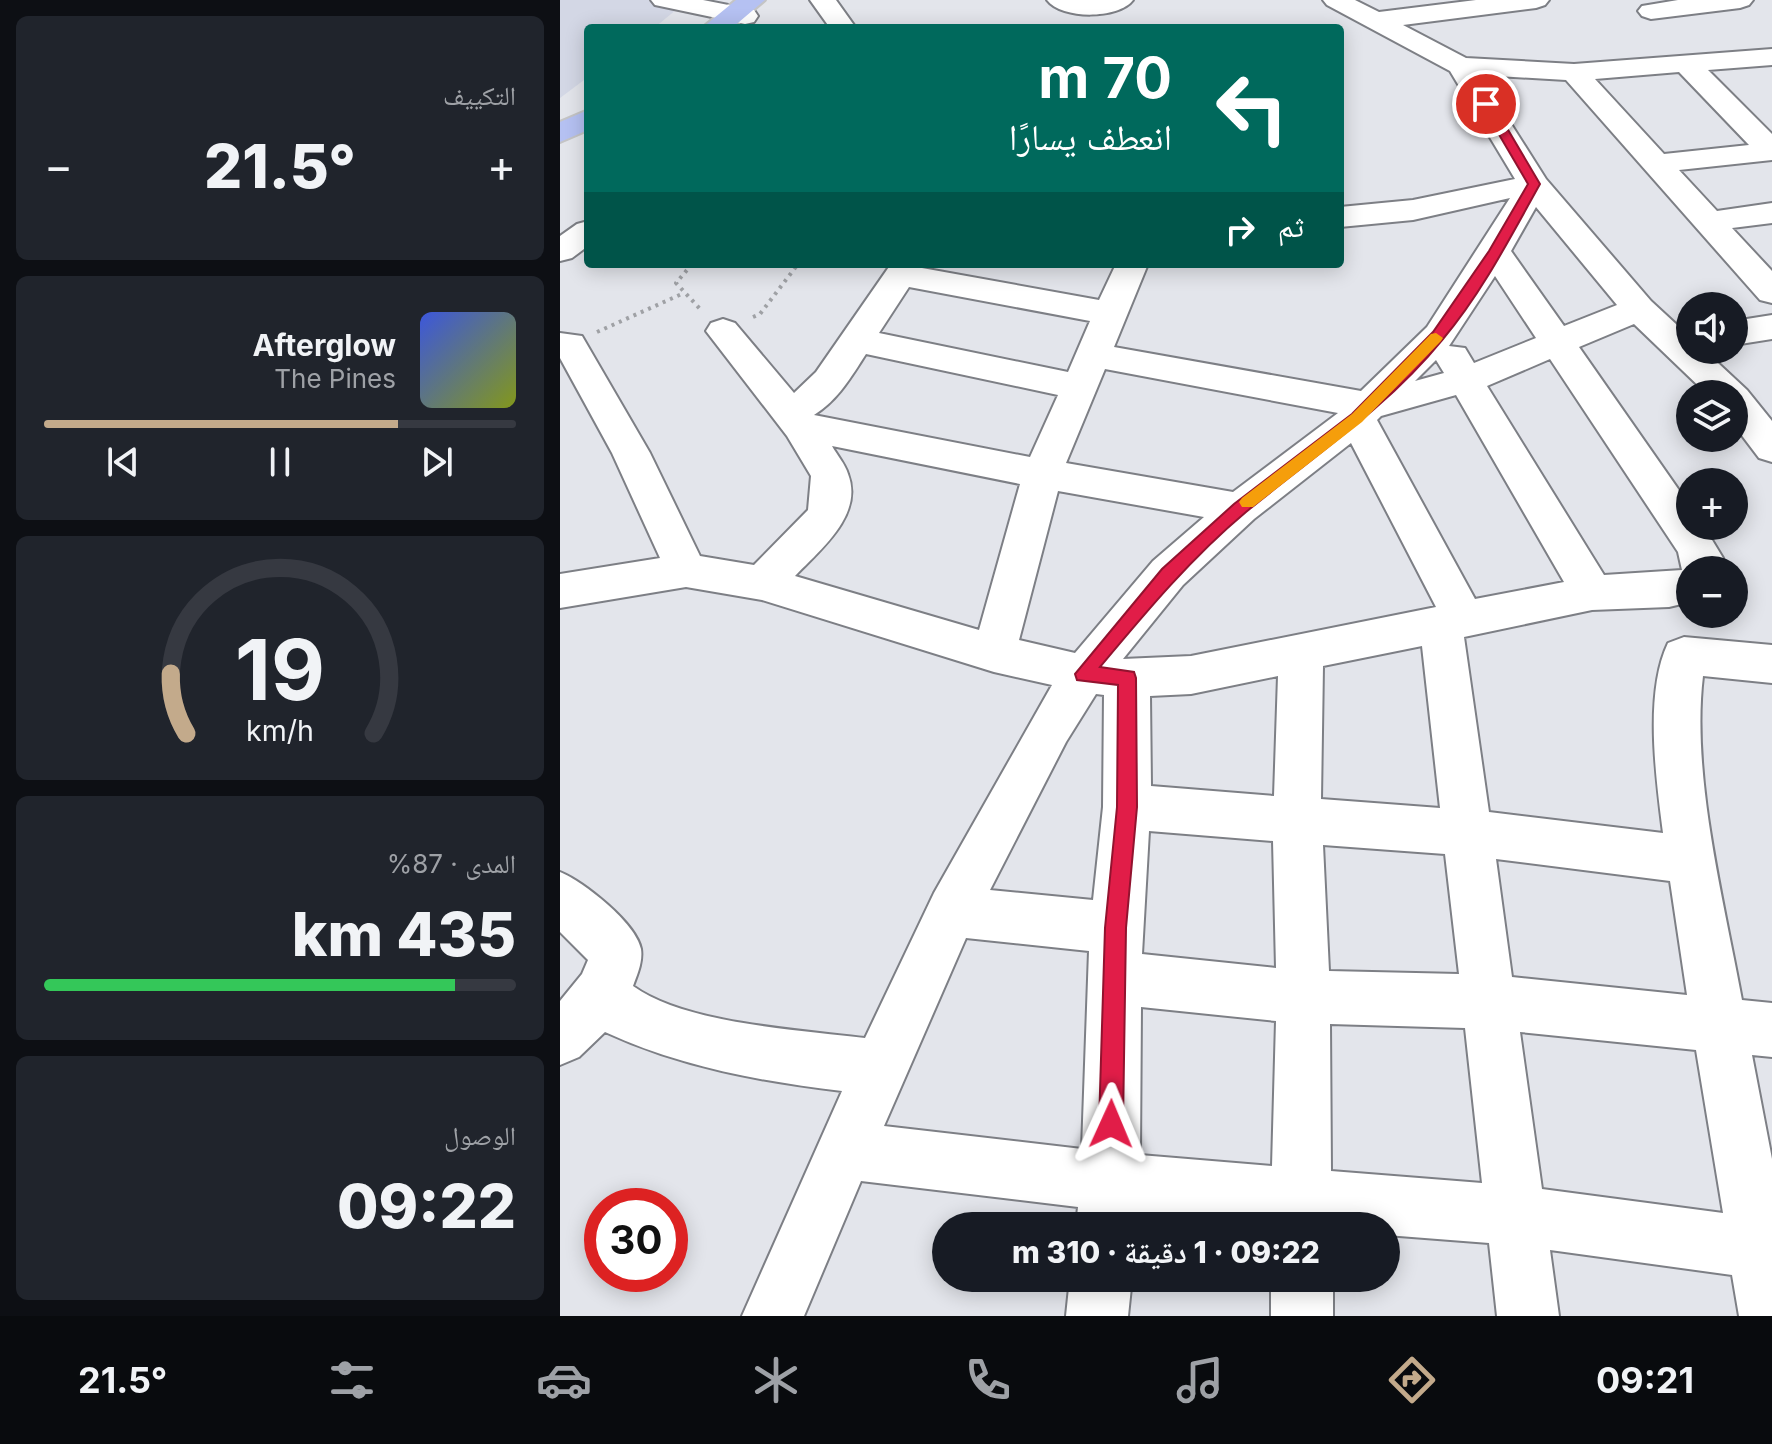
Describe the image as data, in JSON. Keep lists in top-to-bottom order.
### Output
{
  "page": {
    "tile": [
      "التكييف",
      ["المدى · 87%", "435 km"],
      ["الوصول", "09:22"]
    ],
    "turn": ["70 m", "انعطف يسارًا"],
    "heat": ["−", "21.5°", "+"],
    "then": "ثم",
    "map_buttons": ["+", "−"],
    "song": ["Afterglow", "The Pines"],
    "limit": "30",
    "trip": "09:22 · 1 دقيقة · 310 m",
    "tabs": ["09:21", "21.5°"],
    "gauge": ["19", "km/h"]
  }
}
